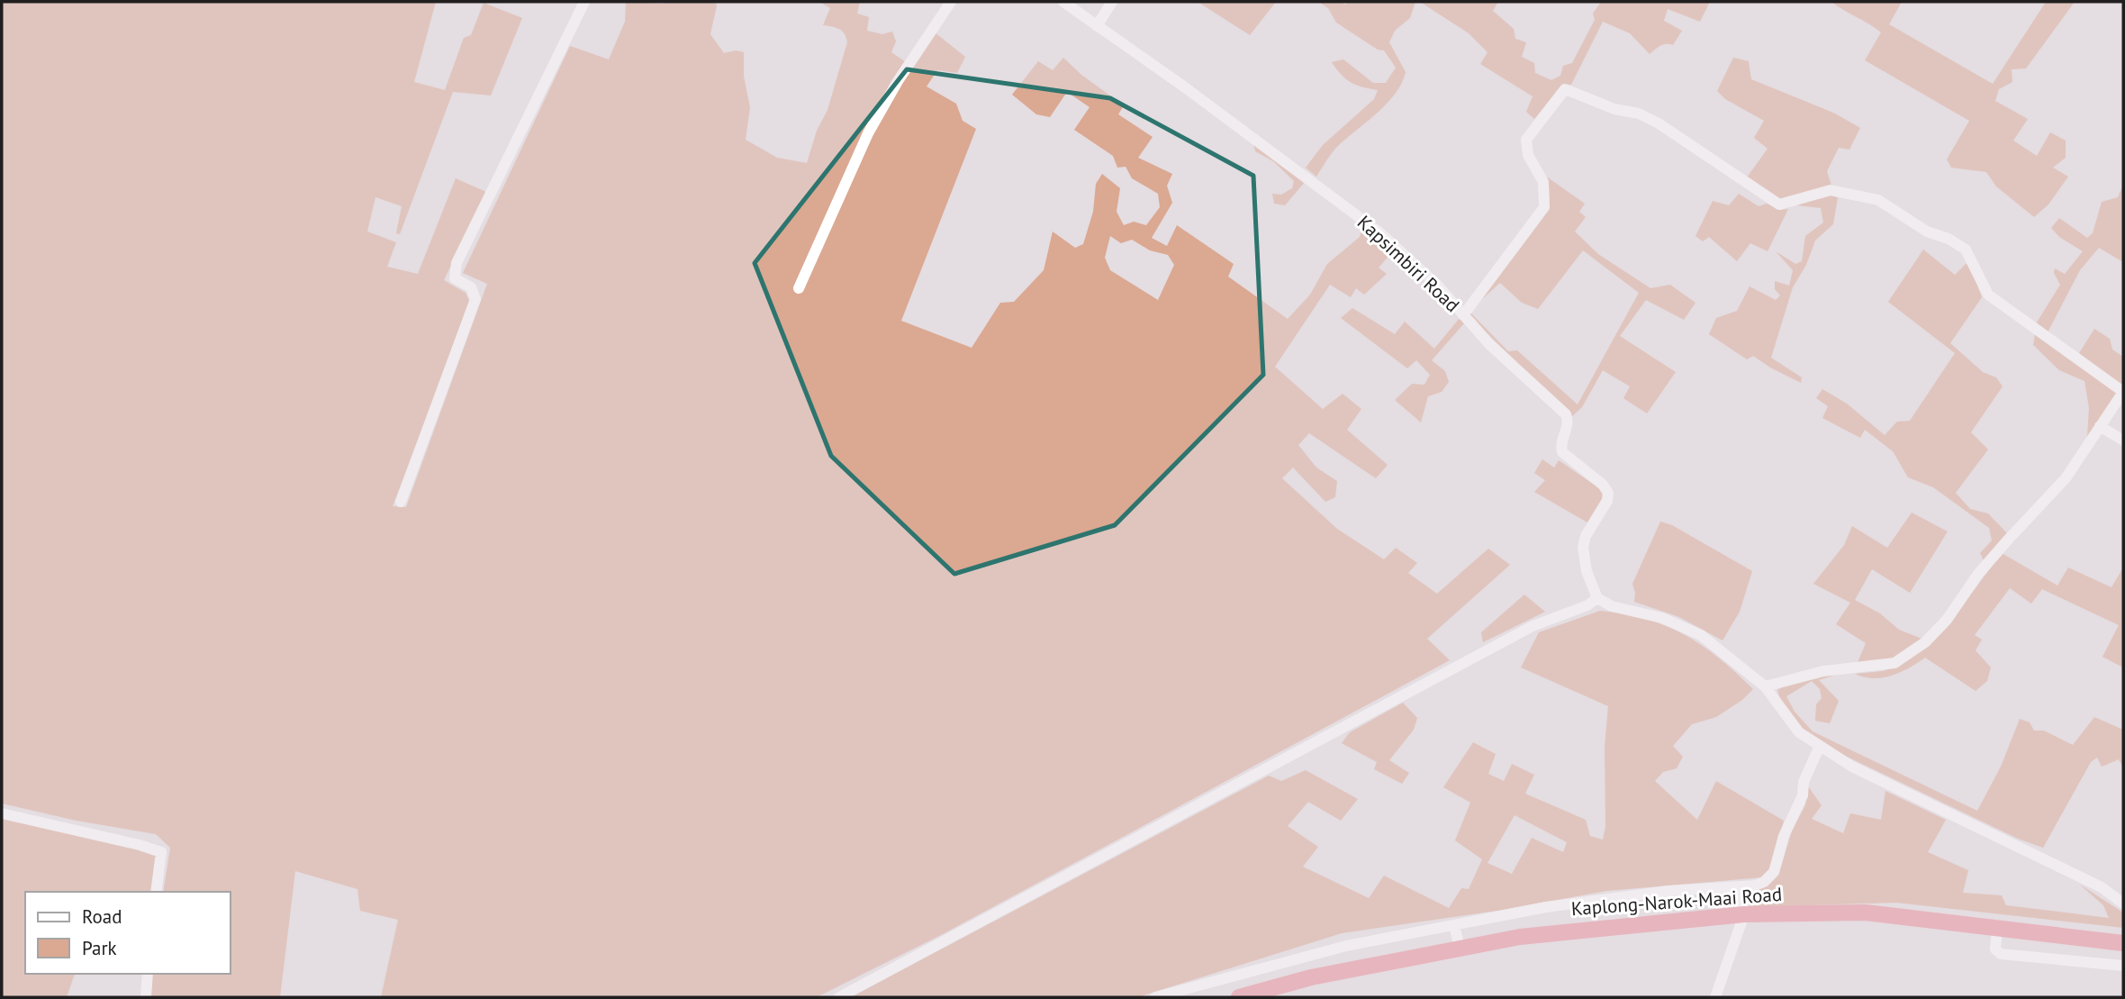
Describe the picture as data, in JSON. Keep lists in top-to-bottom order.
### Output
{
  "streets": {
    "highway": ["Kaplong-Narok-Maai Road"],
    "street": ["Kapsimbiri Road"]
  },
  "legend": ["Road", "Park"]
}
